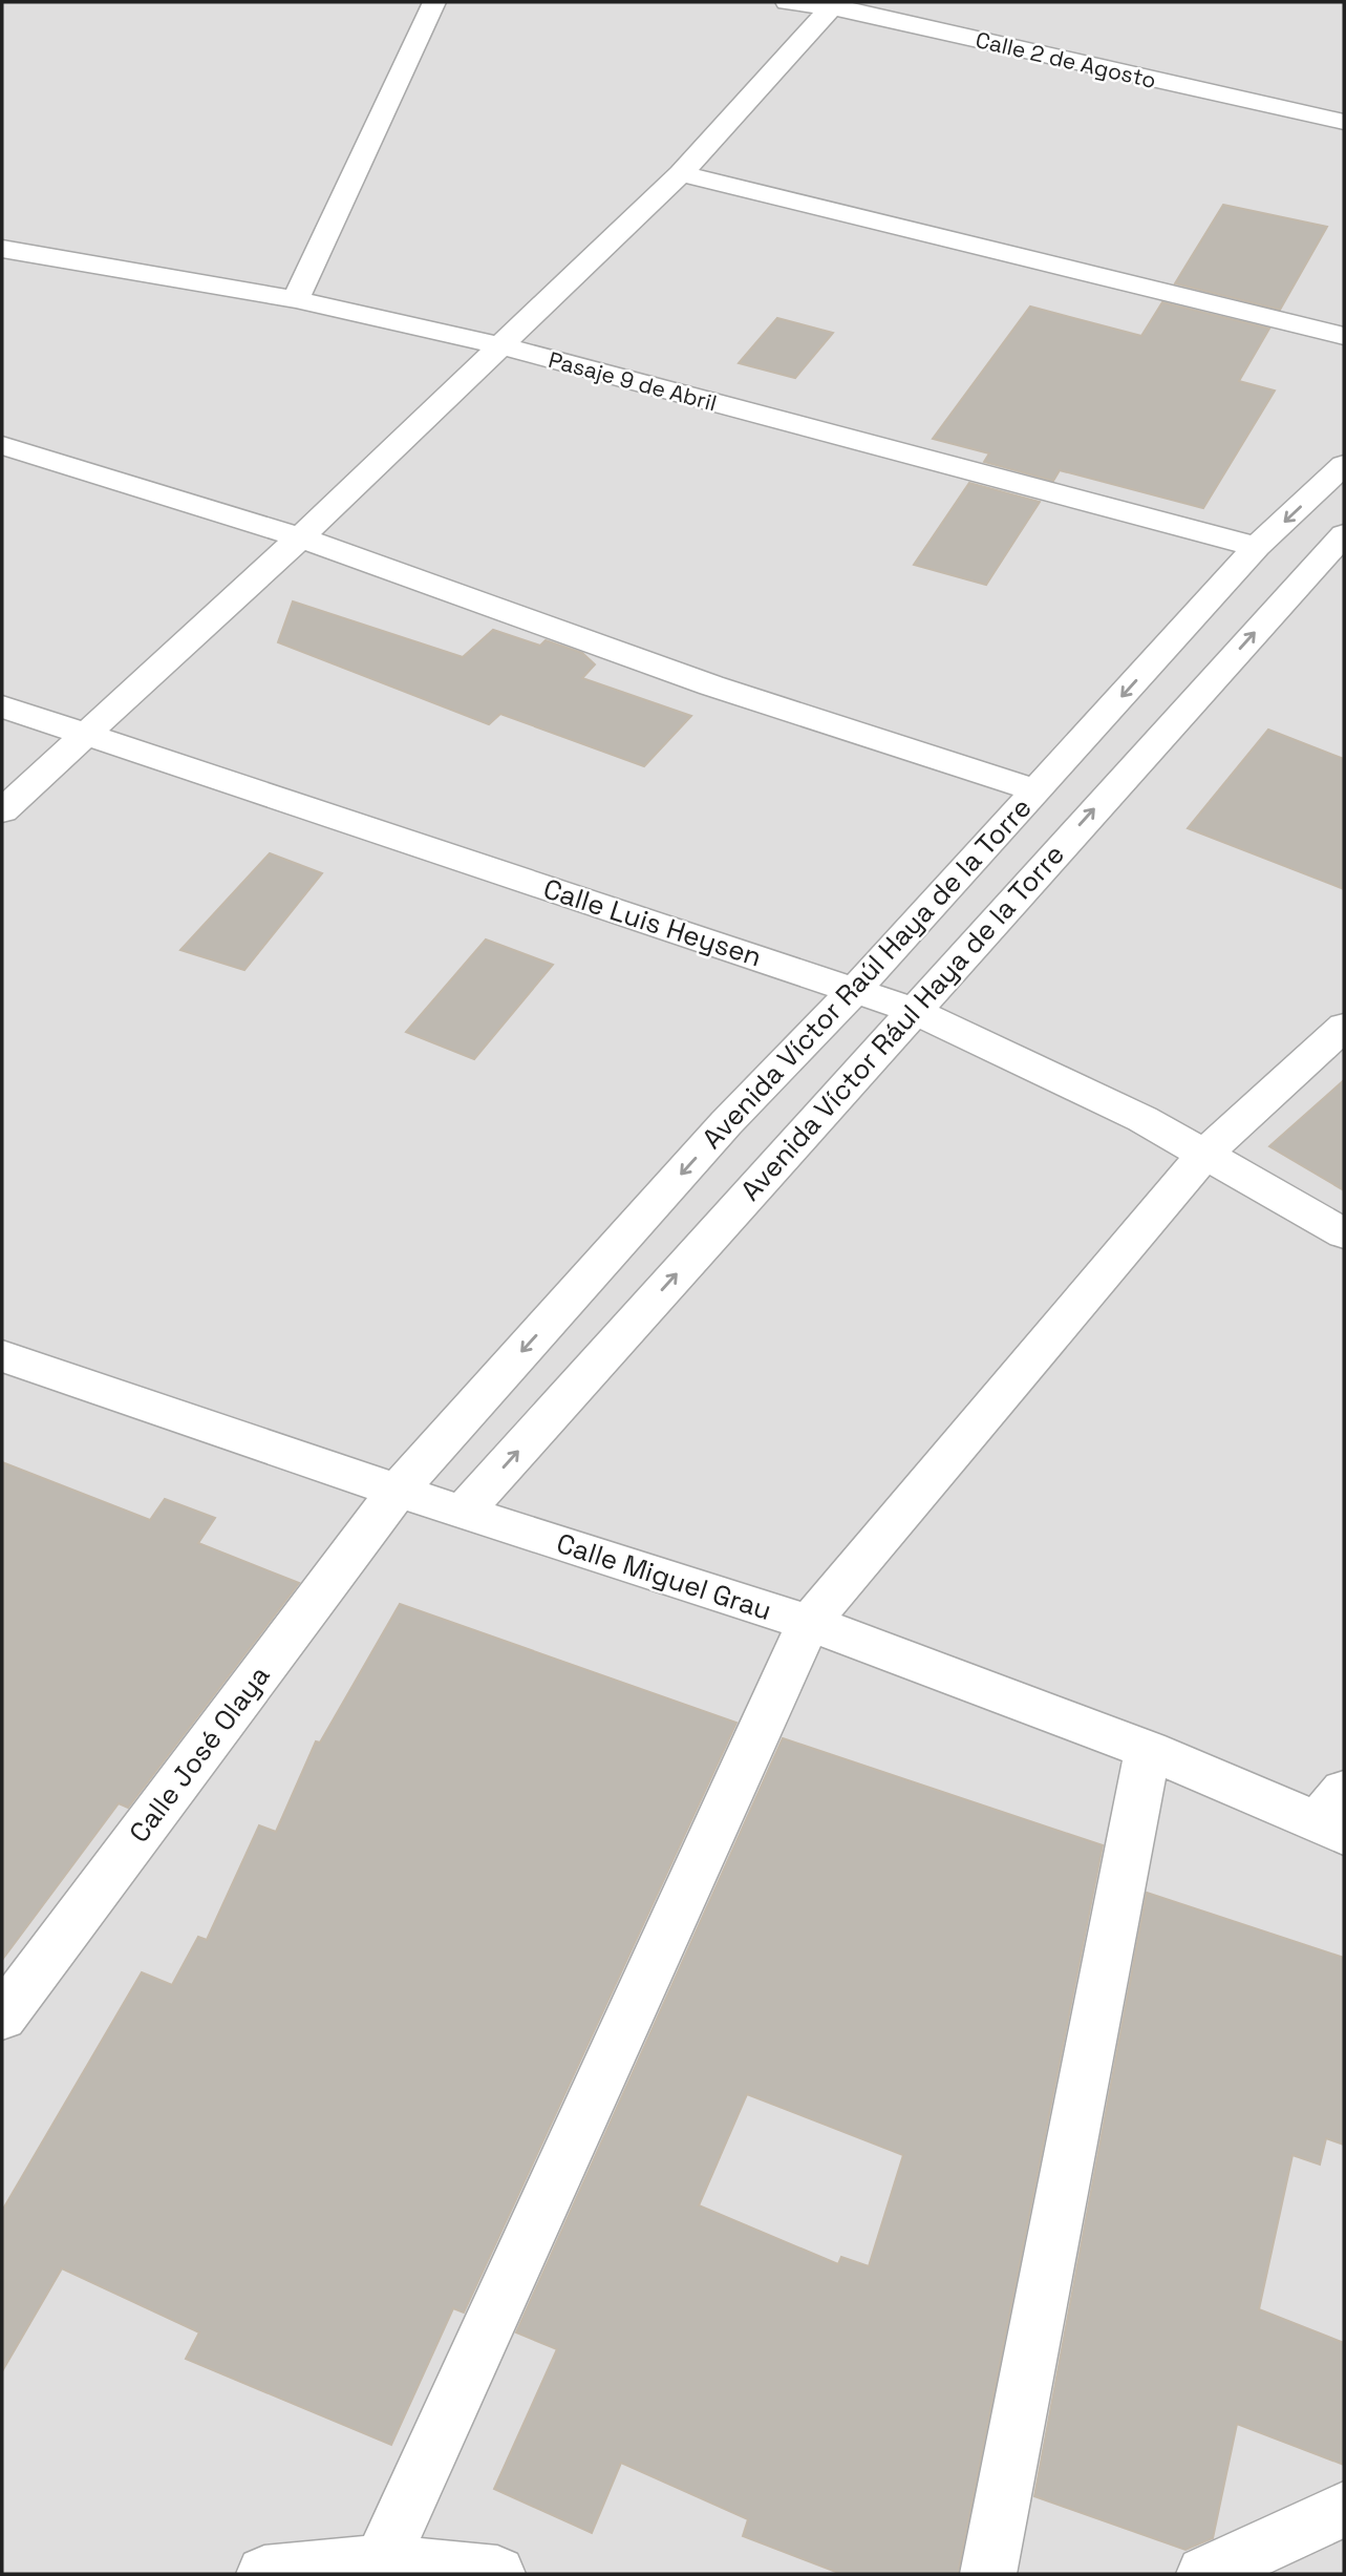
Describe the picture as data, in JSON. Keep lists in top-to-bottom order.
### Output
{
  "streets": {
    "street": [
      "Calle 2 de Agosto",
      "Pasaje 9 de Abril",
      "Calle Luis Heysen",
      "Avenida Víctor Raúl Haya de la Torre",
      "Avenida Víctor Rául Haya de la Torre",
      "Calle Miguel Grau",
      "Calle José Olaya"
    ]
  },
  "crossings": [
    ["Pasaje 9 de Abril", "Avenida Víctor Raúl Haya de la Torre"],
    ["Calle Luis Heysen", "Avenida Víctor Raúl Haya de la Torre"],
    ["Calle Luis Heysen", "Avenida Víctor Rául Haya de la Torre"],
    ["Avenida Víctor Raúl Haya de la Torre", "Calle Miguel Grau"],
    ["Avenida Víctor Raúl Haya de la Torre", "Calle José Olaya"],
    ["Avenida Víctor Rául Haya de la Torre", "Calle Miguel Grau"],
    ["Calle Miguel Grau", "Calle José Olaya"]
  ],
  "one_way": ["Avenida Víctor Raúl Haya de la Torre"]
}
